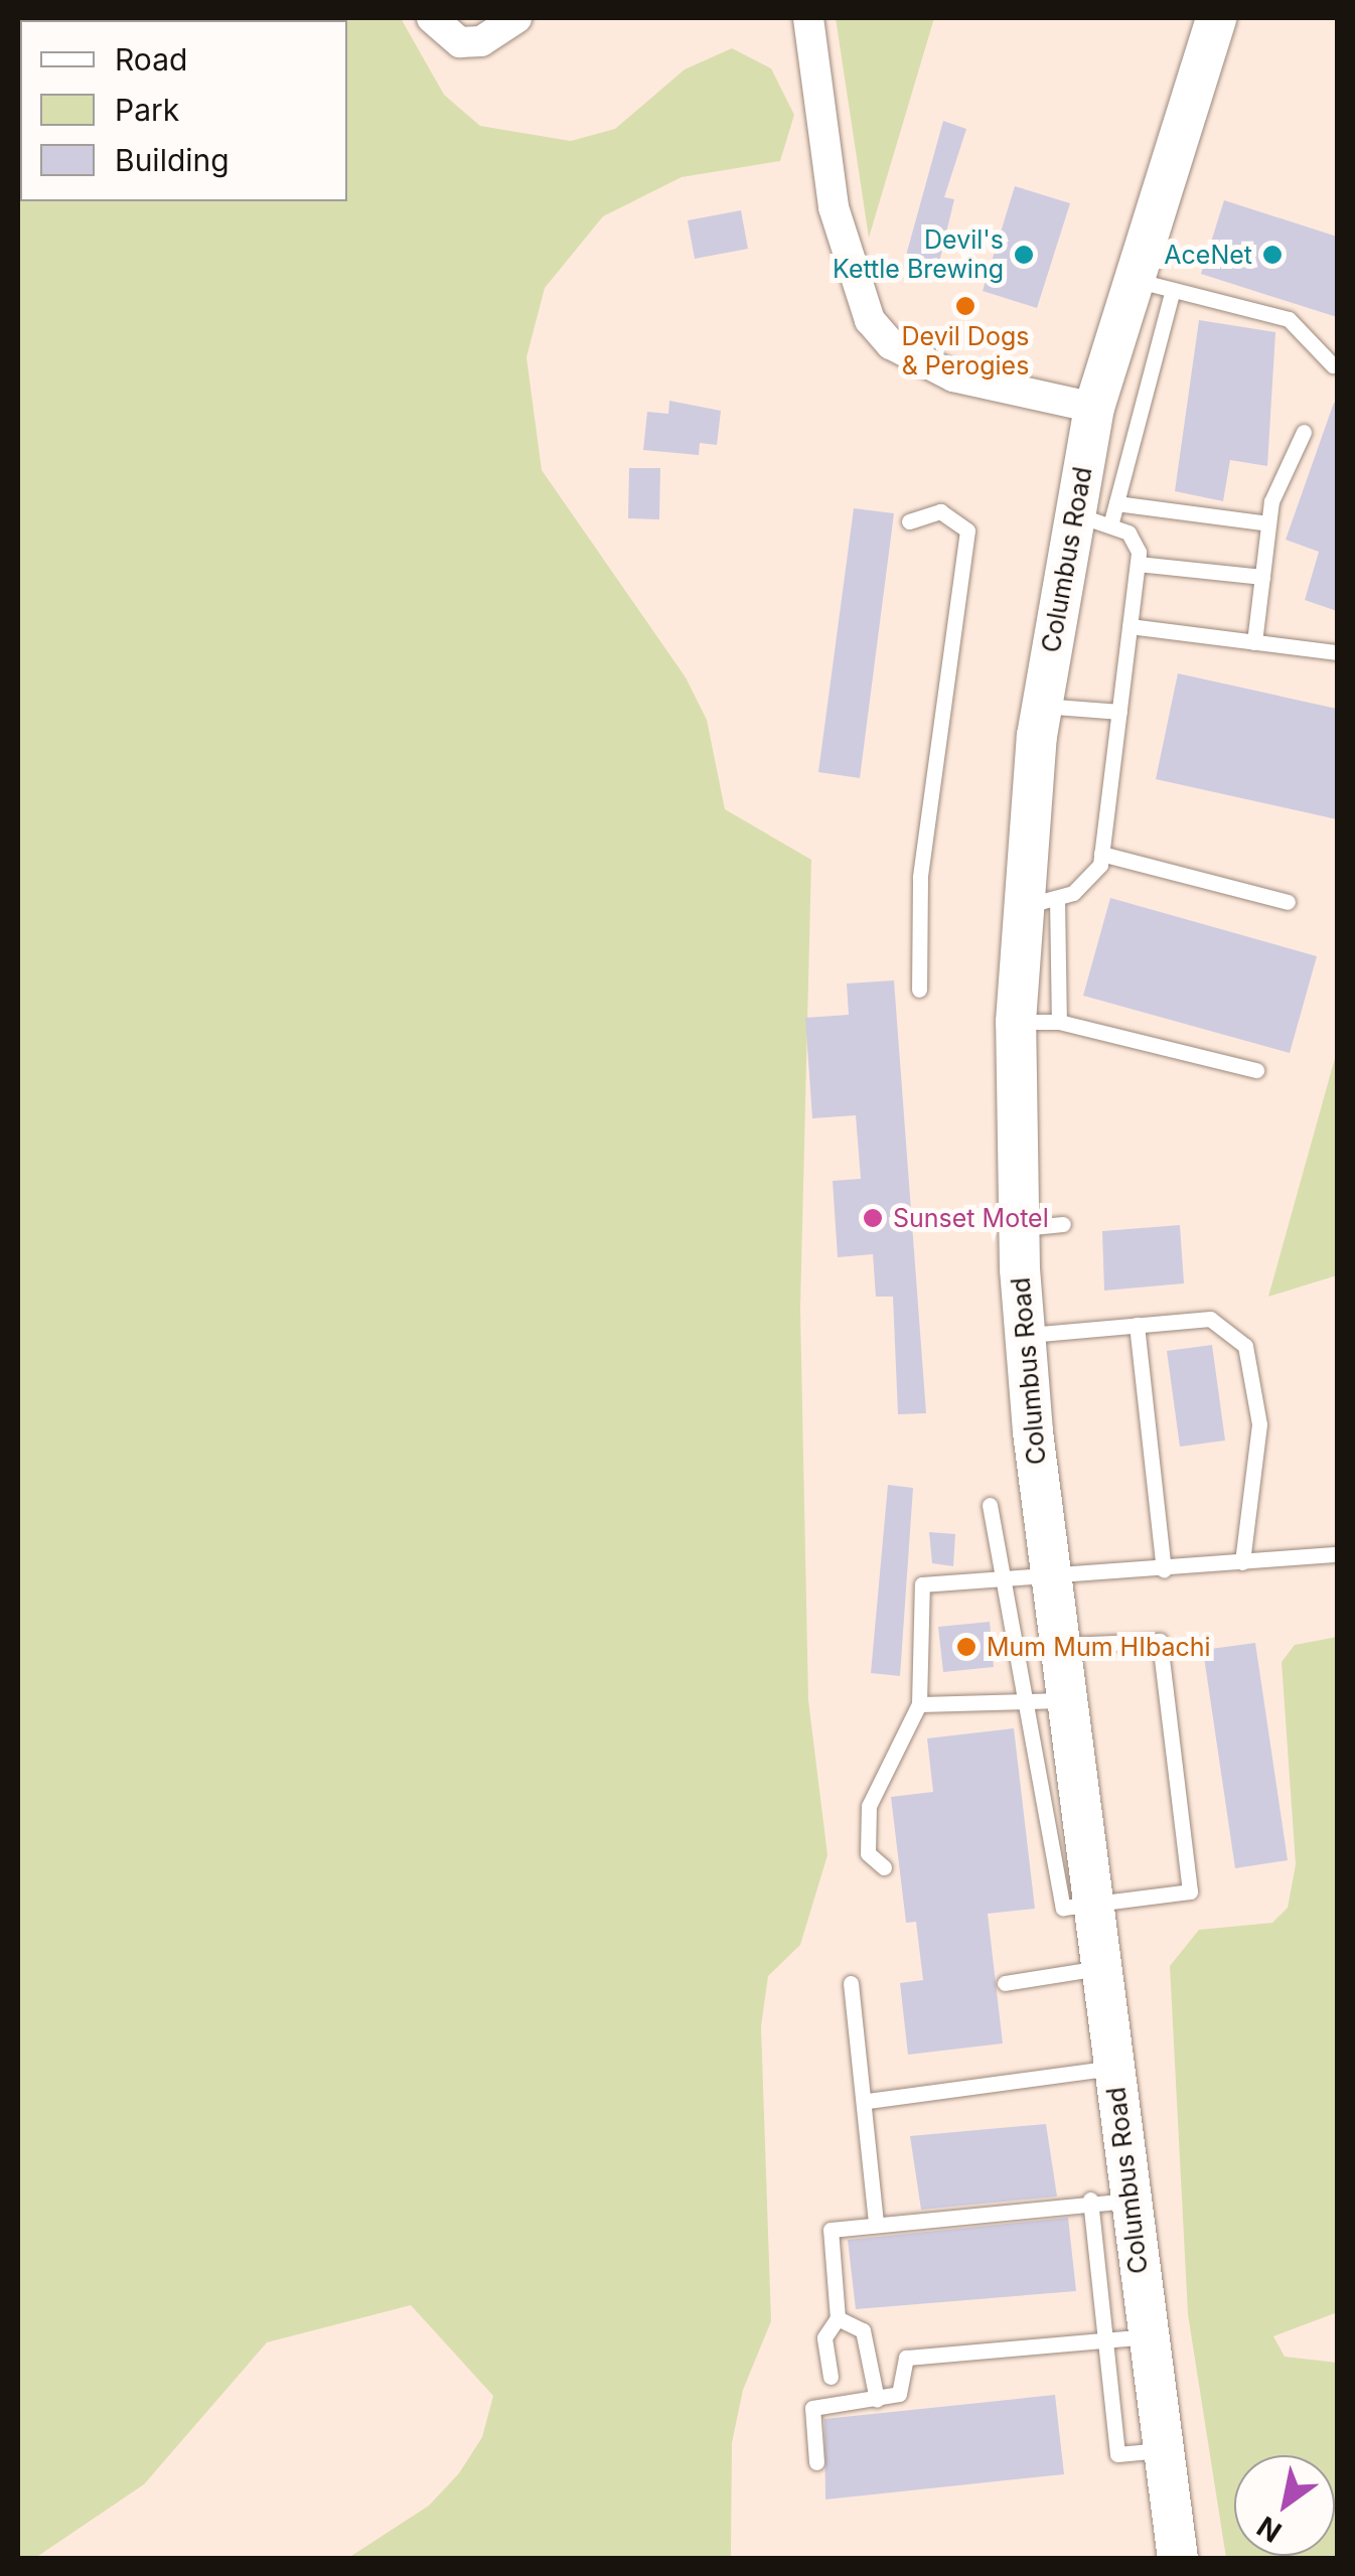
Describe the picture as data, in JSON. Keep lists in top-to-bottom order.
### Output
{
  "streets": {
    "main road": ["Columbus Road"]
  },
  "places": [
    "Devil's Kettle Brewing",
    "AceNet",
    "Devil Dogs & Perogies",
    "Sunset Motel",
    "Mum Mum HIbachi"
  ],
  "legend": ["Road", "Park", "Building"],
  "north": "bottom left"
}
